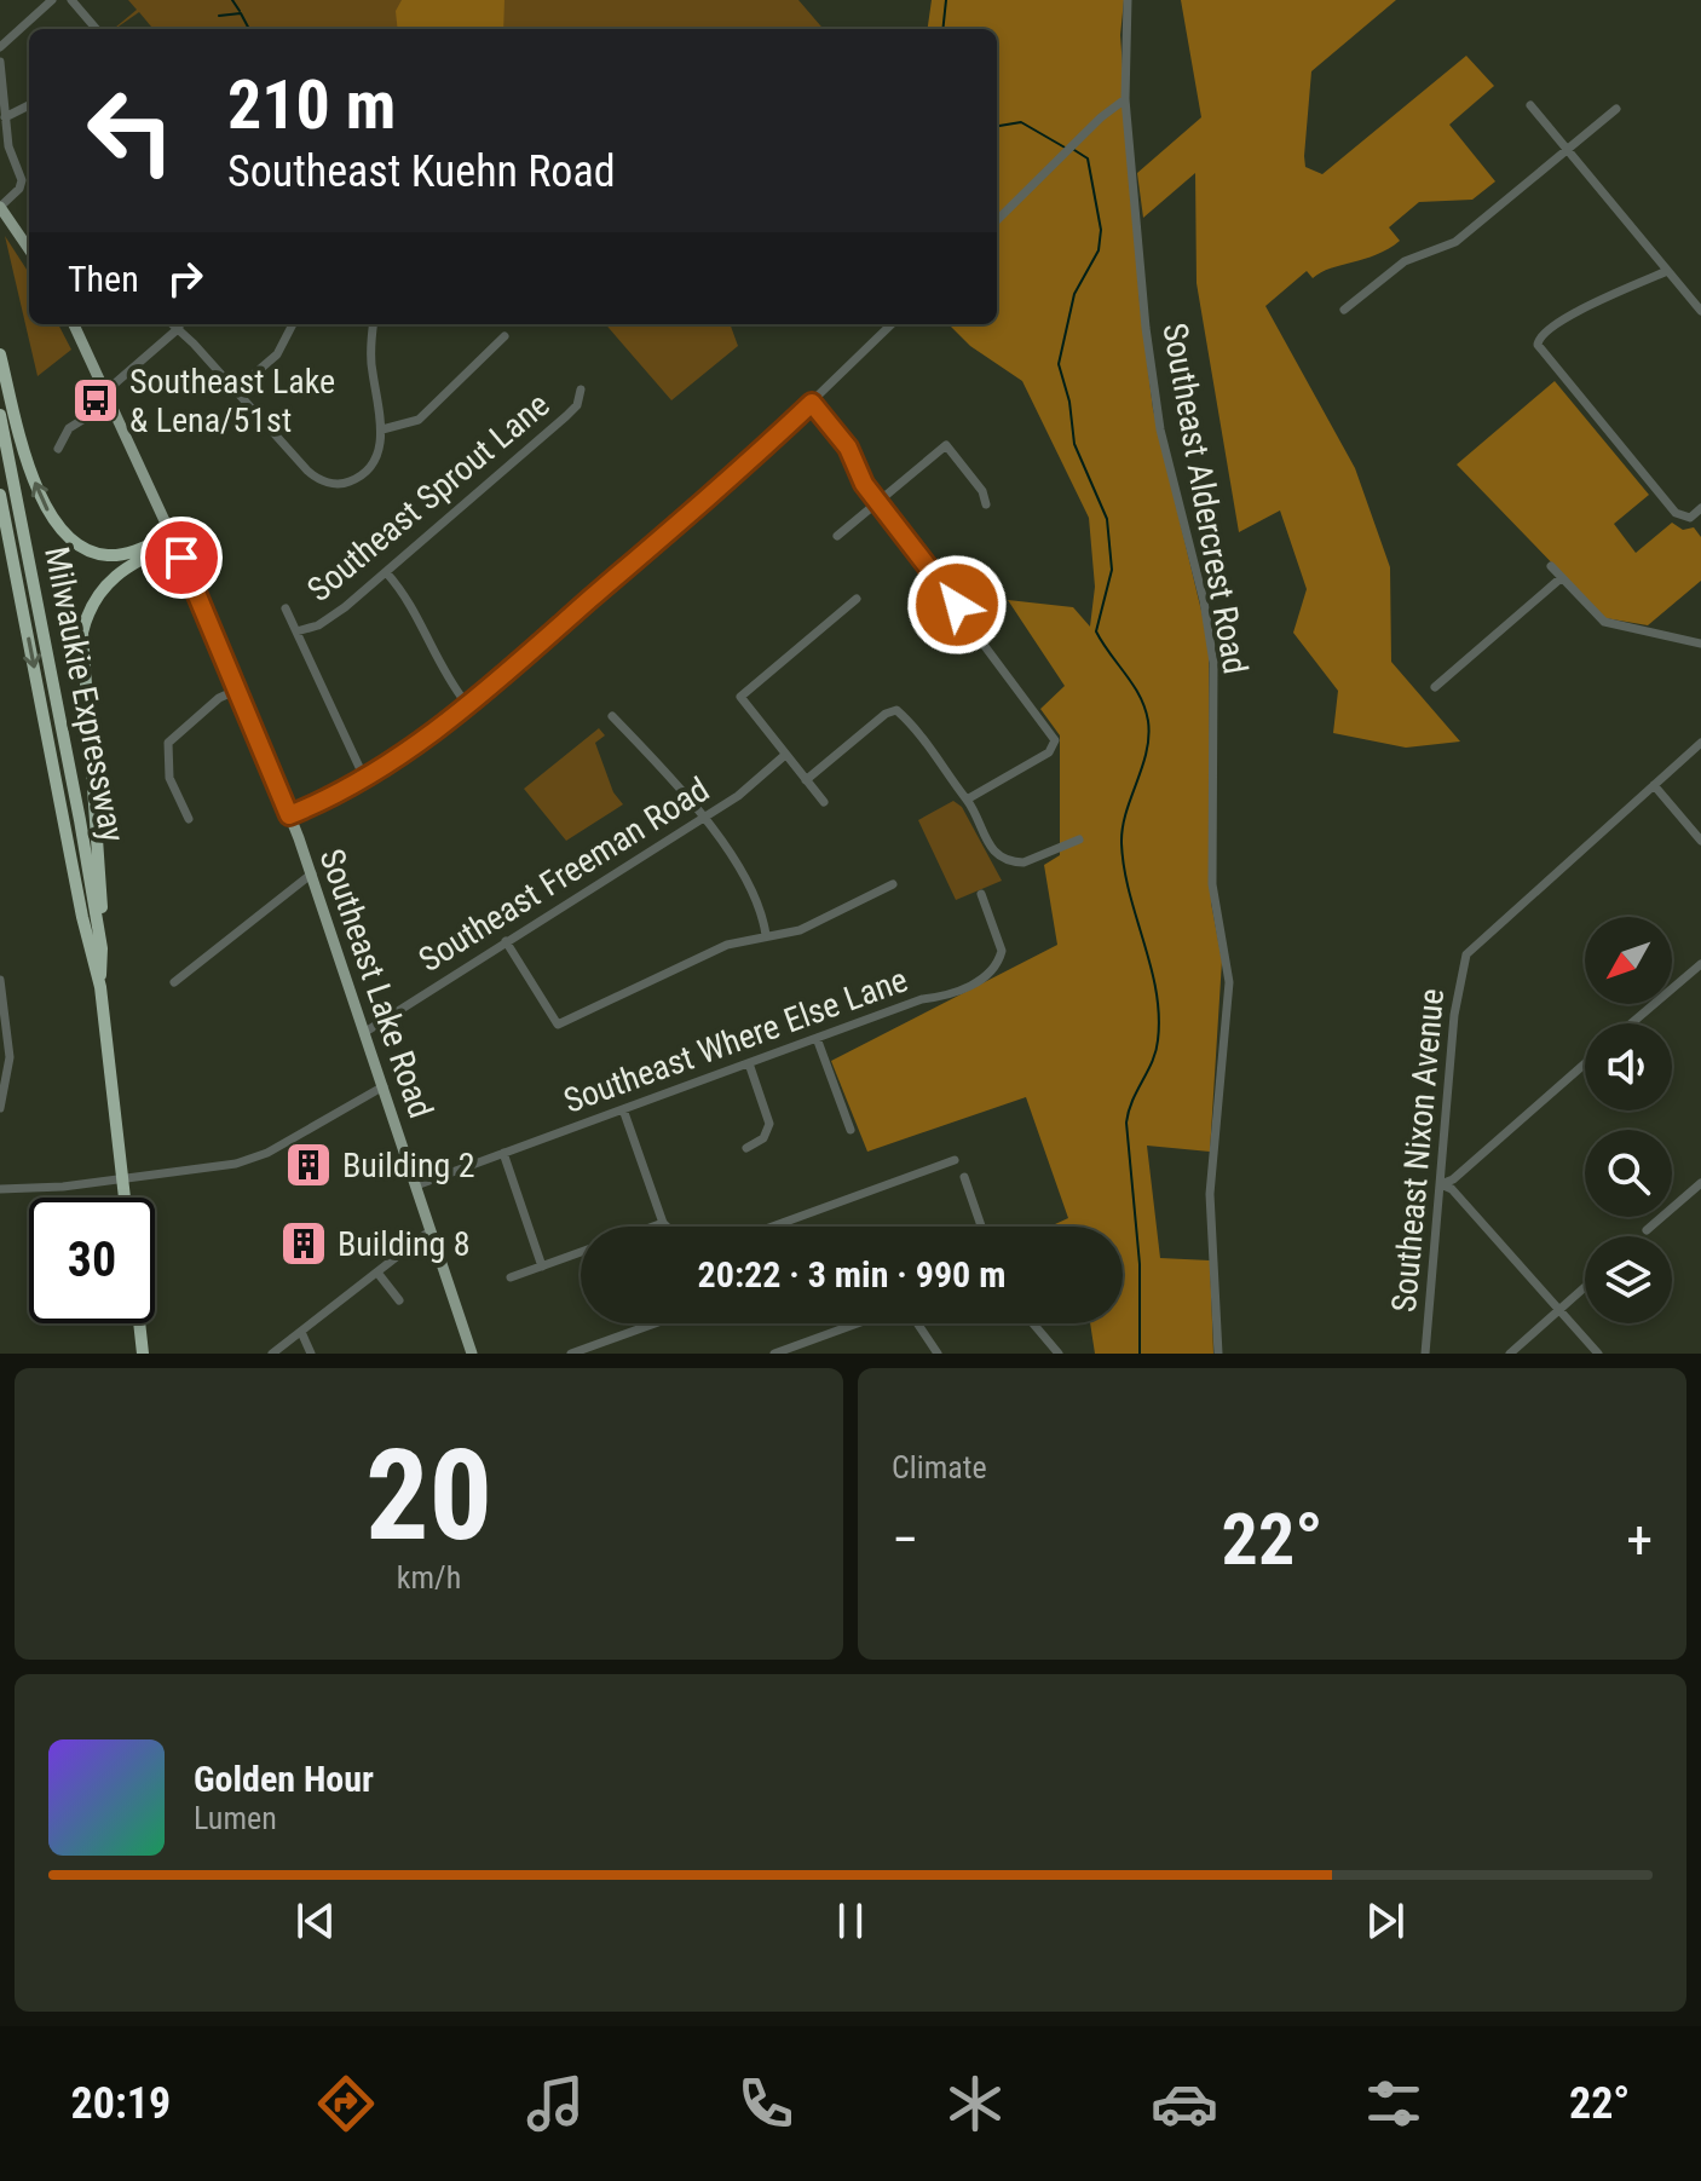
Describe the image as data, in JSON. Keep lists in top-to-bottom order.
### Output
{
  "streets": {
    "highway": ["Milwaukie Expressway"],
    "main road": ["Southeast Lake Road"],
    "street": [
      "Southeast Sprout Lane",
      "Southeast Aldercrest Road",
      "Southeast Freeman Road",
      "Southeast Where Else Lane",
      "Southeast Nixon Avenue"
    ]
  },
  "crossings": [
    ["Southeast Freeman Road", "Southeast Lake Road"],
    ["Southeast Lake Road", "Southeast Where Else Lane"]
  ],
  "places": {
    "bus stop": ["Southeast Lake & Lena/51st"],
    "building": ["Building 2", "Building 8"]
  },
  "north": "bottom left",
  "page": {
    "turn": ["210 m", "Southeast Kuehn Road"],
    "then": "Then",
    "limit": "30",
    "trip": "20:22 · 3 min · 990 m",
    "tile": [
      ["20", "km/h"],
      "Climate"
    ],
    "heat": ["−", "22°", "+"],
    "song": ["Golden Hour", "Lumen"],
    "tabs": ["20:19", "22°"]
  }
}
